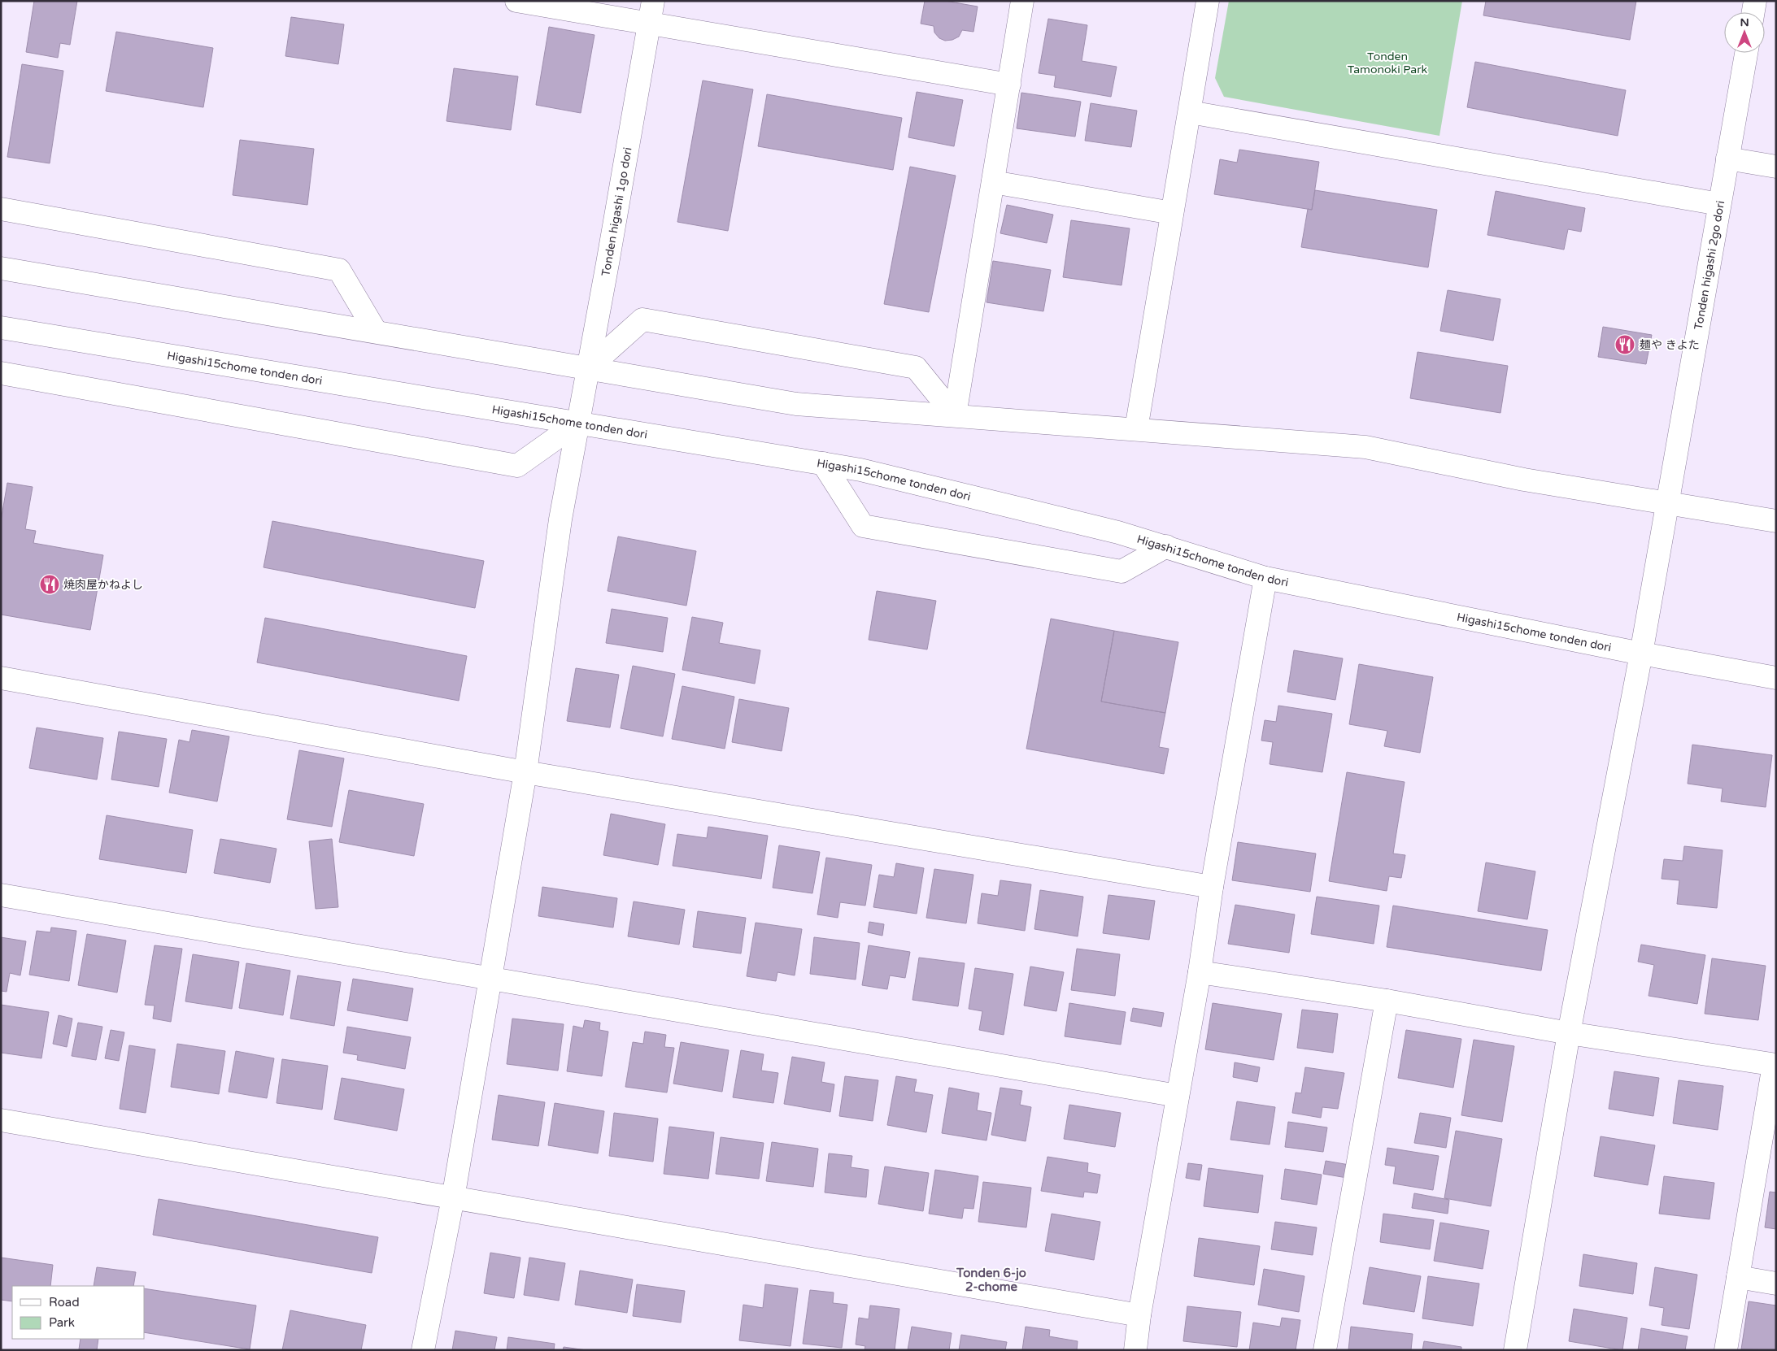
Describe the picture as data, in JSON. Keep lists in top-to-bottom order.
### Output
{
  "streets": {
    "street": ["Tonden higashi 1go dori", "Tonden higashi 2go dori", "Higashi15chome tonden dori"]
  },
  "crossings": [
    ["Tonden higashi 1go dori", "Higashi15chome tonden dori"],
    ["Tonden higashi 2go dori", "Higashi15chome tonden dori"]
  ],
  "districts": ["Tonden 6-jo 2-chome"],
  "parks": ["Tonden Tamonoki Park"],
  "places": {
    "restaurant": ["麺や きよた", "焼肉屋かねよし"]
  },
  "legend": ["Road", "Park"],
  "north": "top"
}
